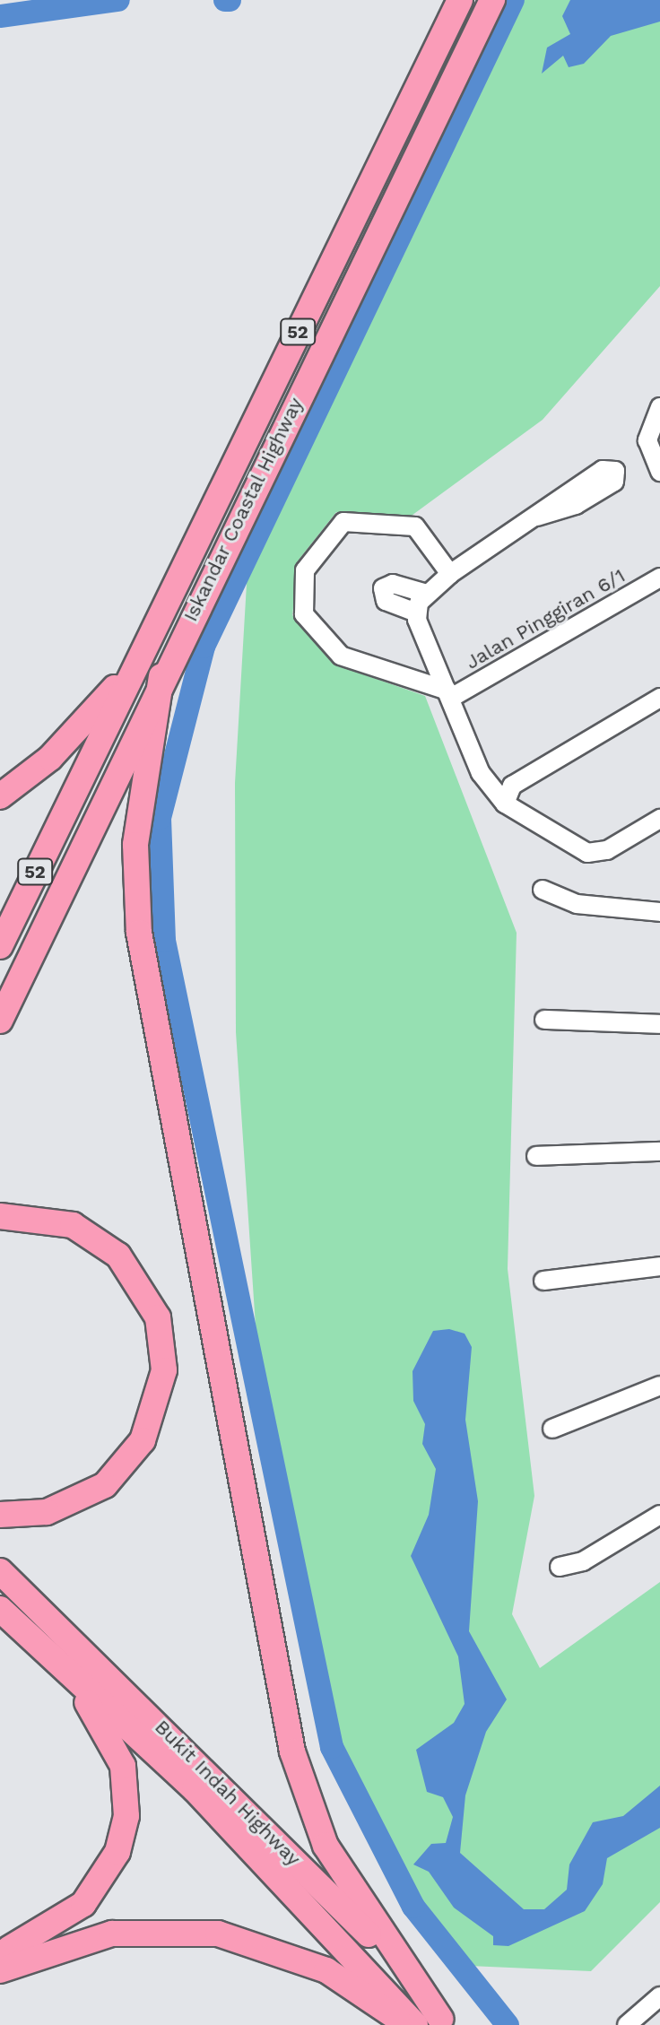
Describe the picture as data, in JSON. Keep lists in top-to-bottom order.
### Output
{
  "streets": {
    "highway": ["52", "Iskandar Coastal Highway", "Bukit Indah Highway"],
    "street": ["Jalan Pinggiran 6/1"]
  }
}
